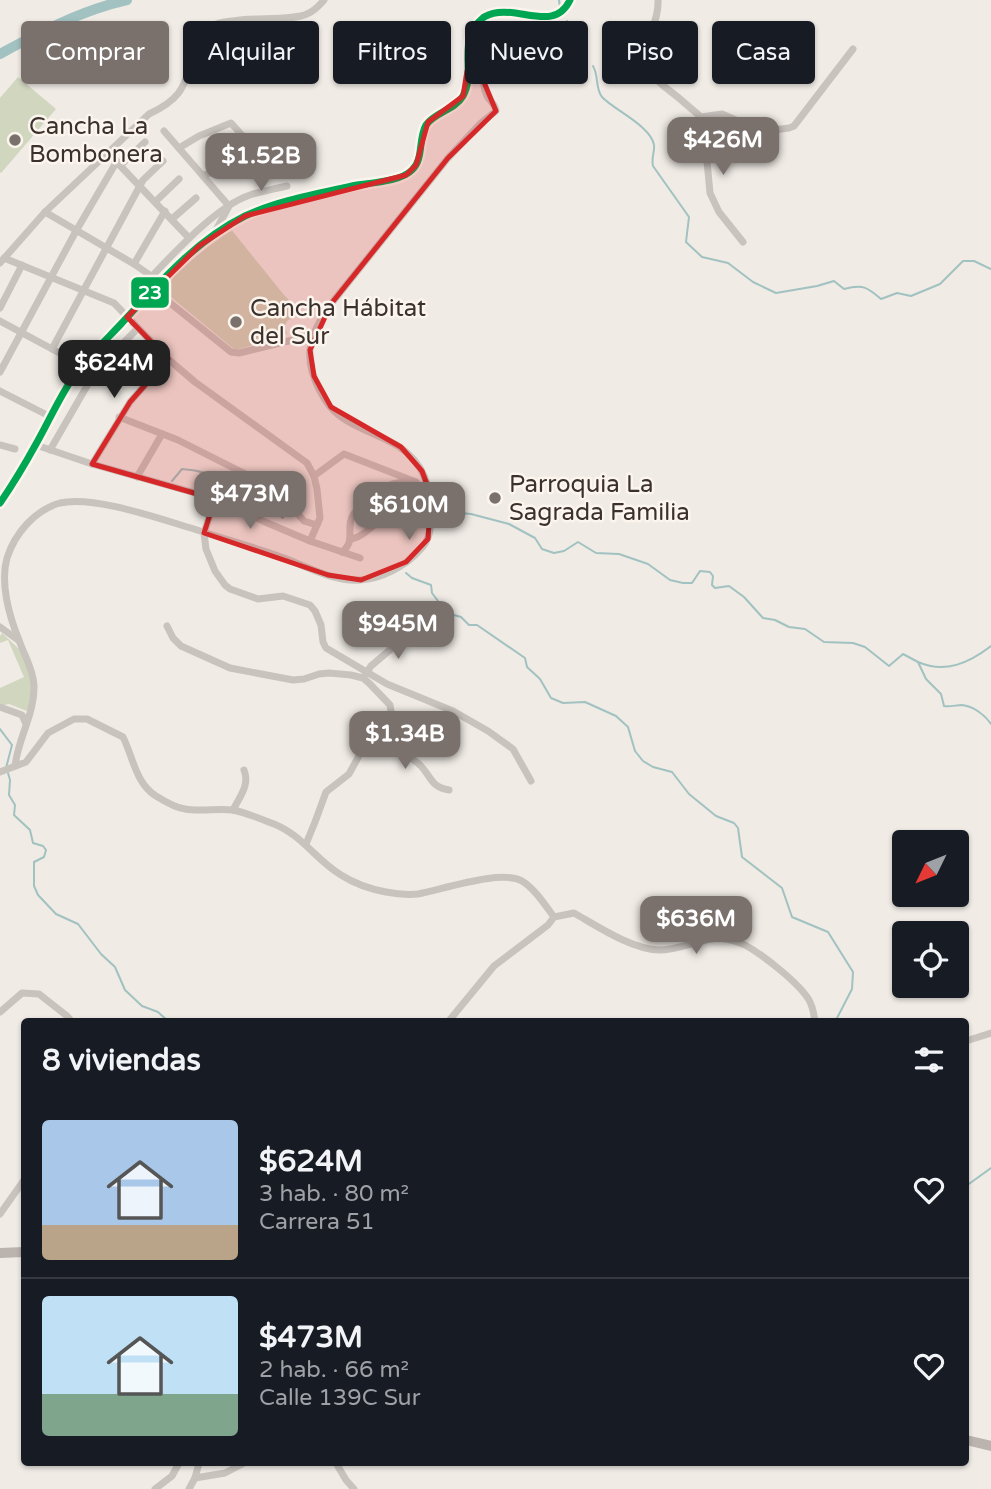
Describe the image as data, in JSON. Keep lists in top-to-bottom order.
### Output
{
  "places": ["Cancha La Bombonera", "Cancha Hábitat del Sur", "Parroquia La Sagrada Familia"],
  "lines": ["transit line 23"],
  "north": "bottom left",
  "page": {
    "chip": [
      "Comprar",
      "Alquilar",
      "Filtros",
      "Nuevo",
      "Piso",
      "Casa"
    ],
    "price": [
      "$426M",
      "$1.52B",
      "$624M",
      "$473M",
      "$610M",
      "$945M",
      "$1.34B",
      "$636M"
    ],
    "heading": "8 viviendas",
    "list": [
      {
        "name": "$624M",
        "note": "3 hab. · 80 m² · Carrera 51"
      },
      {
        "name": "$473M",
        "note": "2 hab. · 66 m² · Calle 139C Sur"
      }
    ]
  }
}
